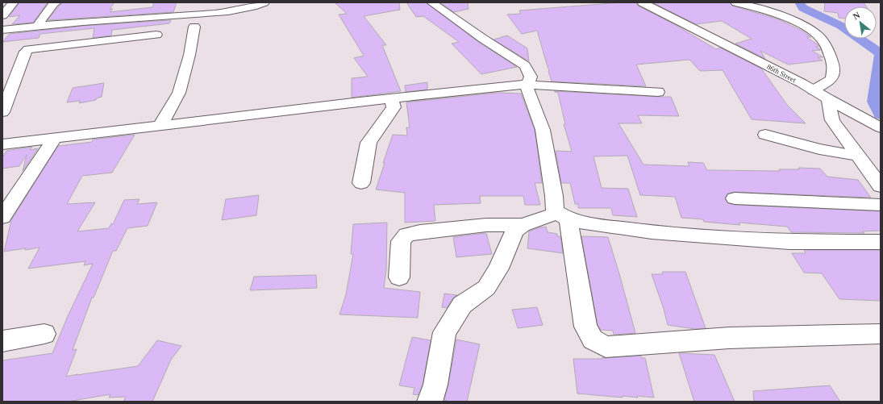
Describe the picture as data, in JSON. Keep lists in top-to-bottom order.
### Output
{
  "streets": {
    "street": ["86th Street"]
  },
  "north": "top left"
}
